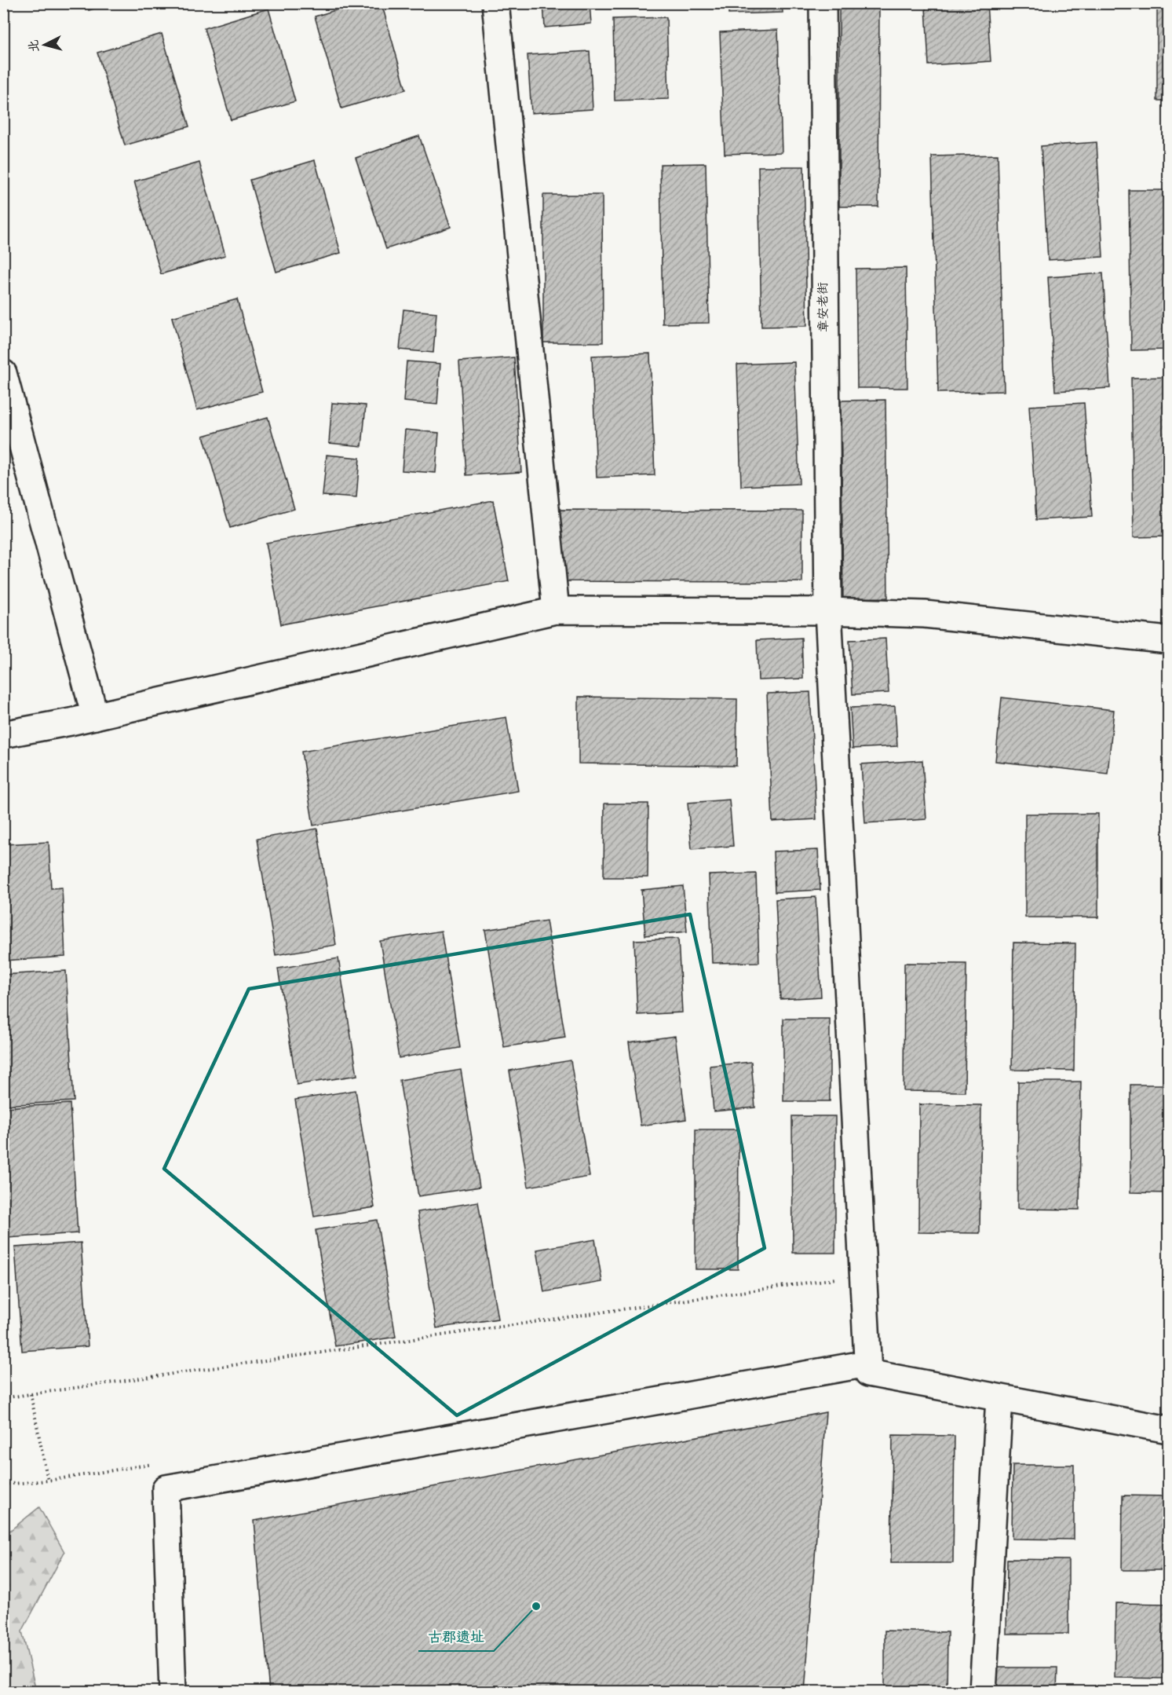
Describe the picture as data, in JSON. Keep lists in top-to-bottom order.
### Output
{
  "streets": {
    "street": ["章安老街"]
  },
  "places": ["古郡遗址"],
  "north": "left"
}
